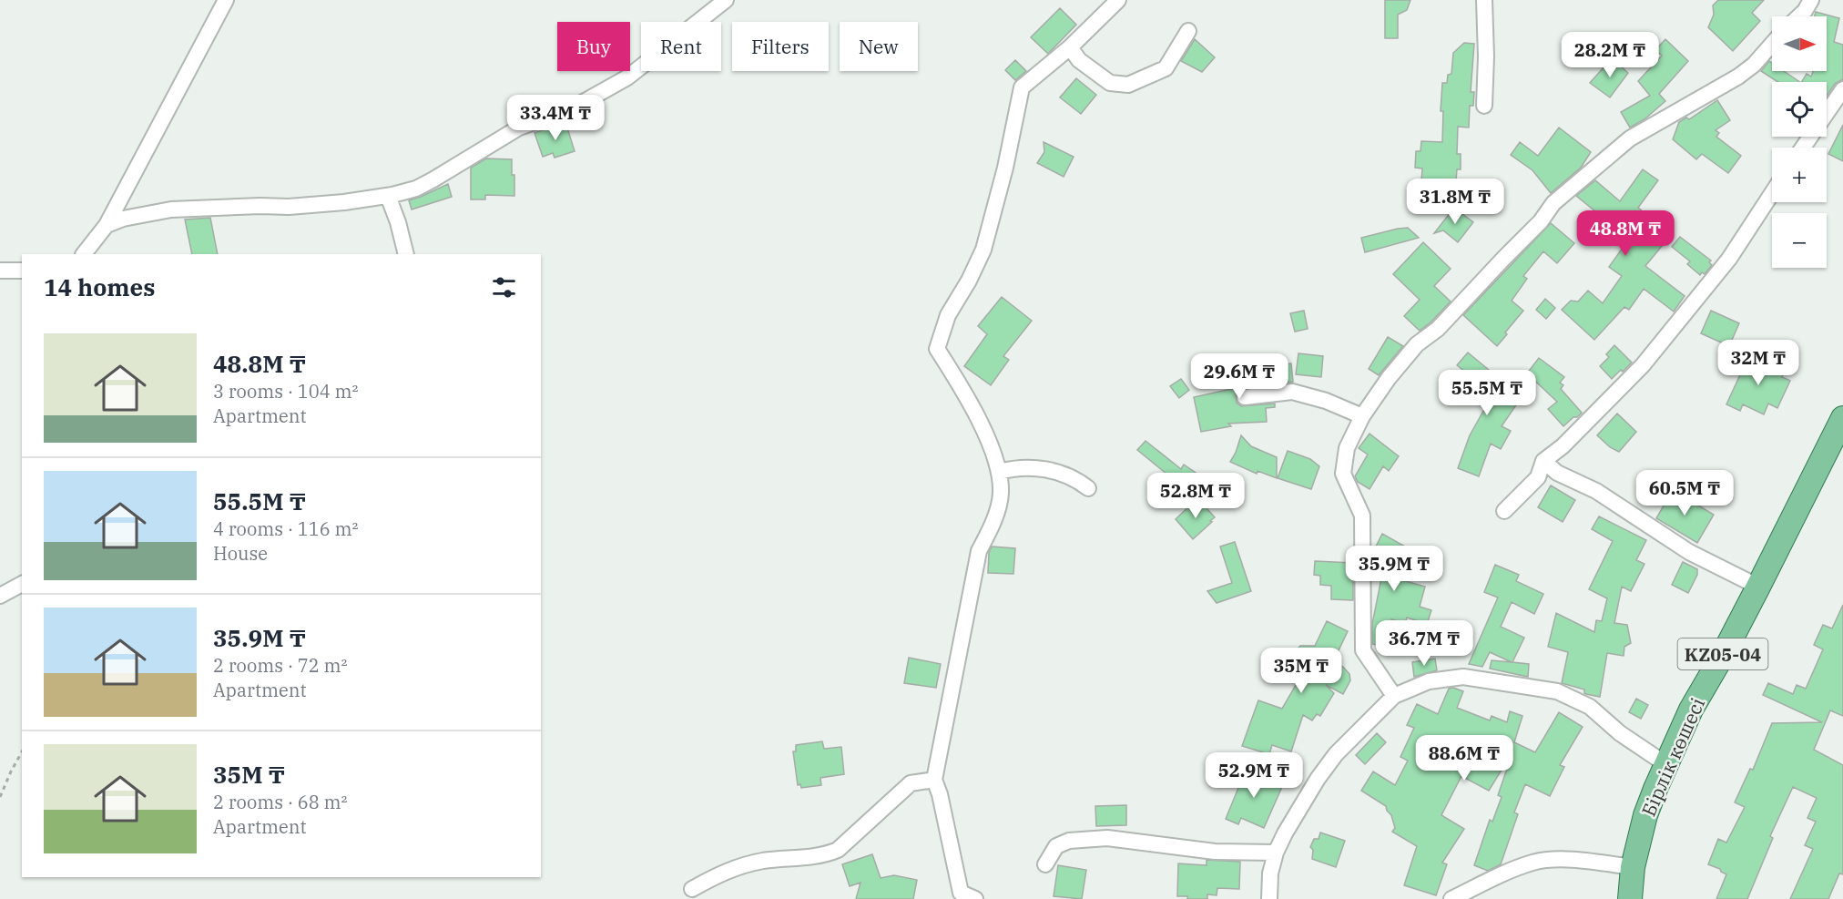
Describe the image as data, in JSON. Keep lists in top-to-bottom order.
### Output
{
  "streets": {
    "main road": ["KZ05-04", "Бірлік көшесі"]
  },
  "north": "right",
  "page": {
    "map_buttons": ["+", "−"],
    "chip": [
      "Buy",
      "Rent",
      "Filters",
      "New"
    ],
    "price": [
      "28.2M ₸",
      "33.4M ₸",
      "31.8M ₸",
      "48.8M ₸",
      "32M ₸",
      "29.6M ₸",
      "55.5M ₸",
      "60.5M ₸",
      "52.8M ₸",
      "35.9M ₸",
      "36.7M ₸",
      "35M ₸",
      "88.6M ₸",
      "52.9M ₸"
    ],
    "heading": "14 homes",
    "list": [
      {
        "name": "48.8M ₸",
        "note": "3 rooms · 104 m² · Apartment"
      },
      {
        "name": "55.5M ₸",
        "note": "4 rooms · 116 m² · House"
      },
      {
        "name": "35.9M ₸",
        "note": "2 rooms · 72 m² · Apartment"
      },
      {
        "name": "35M ₸",
        "note": "2 rooms · 68 m² · Apartment"
      }
    ]
  }
}
